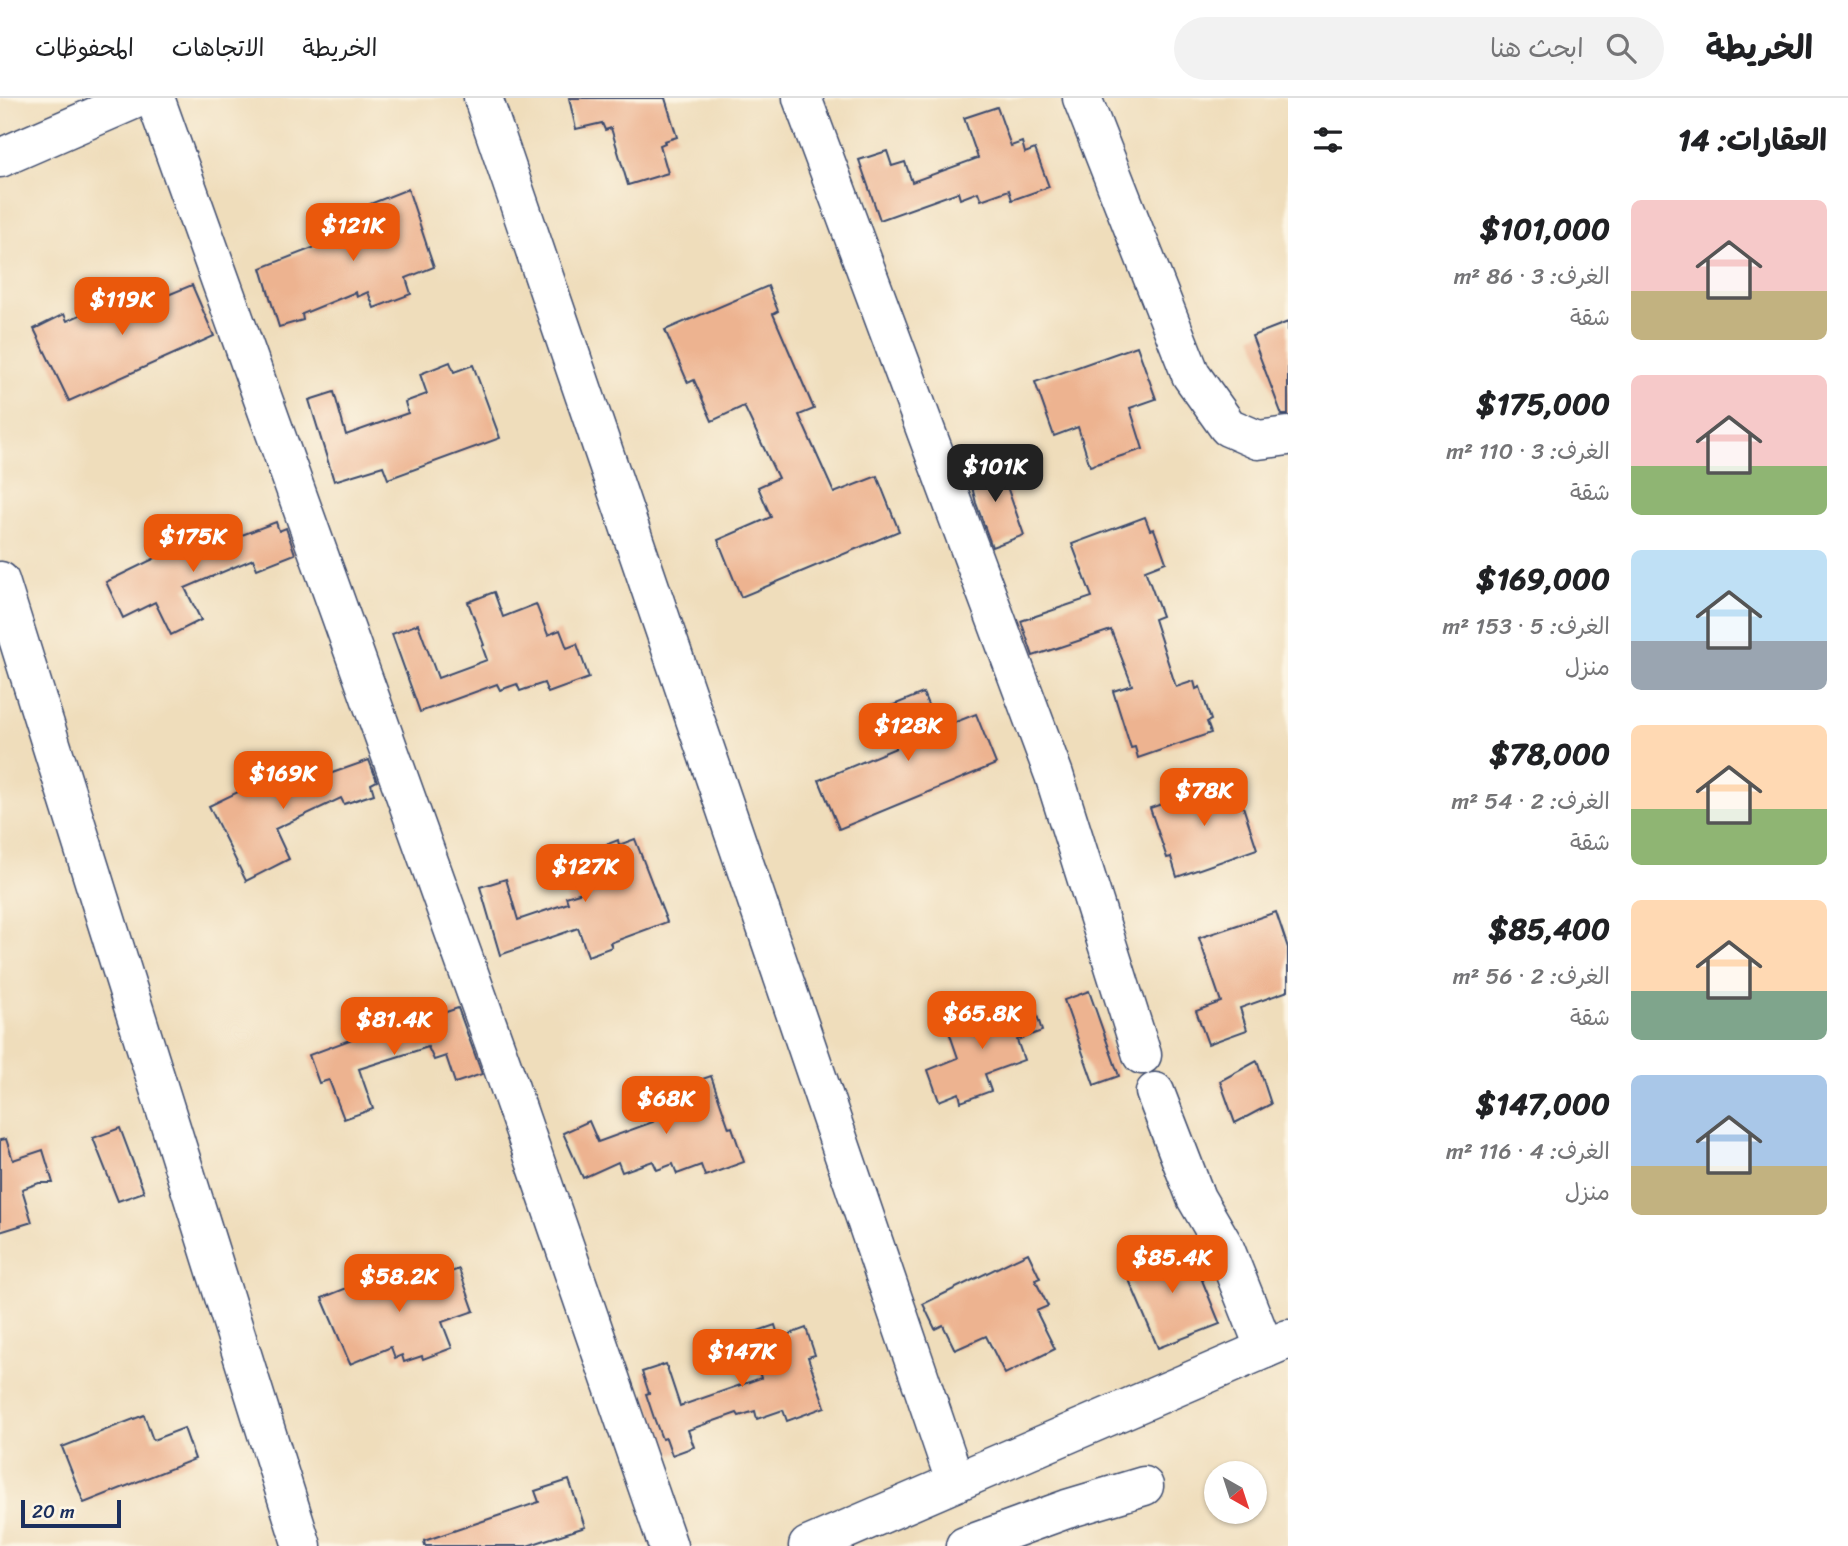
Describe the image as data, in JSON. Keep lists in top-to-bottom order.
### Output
{
  "scale_bar": "20 m",
  "north": "bottom right",
  "page": {
    "header": "الخريطة",
    "search": "ابحث هنا",
    "nav": ["الخريطة", "الاتجاهات", "المحفوظات"],
    "heading": "العقارات: 14",
    "list": [
      {
        "name": "$101,000",
        "note": "الغرف: 3 · 86 m² · شقة"
      },
      {
        "name": "$175,000",
        "note": "الغرف: 3 · 110 m² · شقة"
      },
      {
        "name": "$169,000",
        "note": "الغرف: 5 · 153 m² · منزل"
      },
      {
        "name": "$78,000",
        "note": "الغرف: 2 · 54 m² · شقة"
      },
      {
        "name": "$85,400",
        "note": "الغرف: 2 · 56 m² · شقة"
      },
      {
        "name": "$147,000",
        "note": "الغرف: 4 · 116 m² · منزل"
      }
    ],
    "price": [
      "$121K",
      "$119K",
      "$101K",
      "$175K",
      "$128K",
      "$169K",
      "$78K",
      "$127K",
      "$65.8K",
      "$81.4K",
      "$68K",
      "$85.4K",
      "$58.2K",
      "$147K"
    ],
    "scale": "20 m"
  }
}
